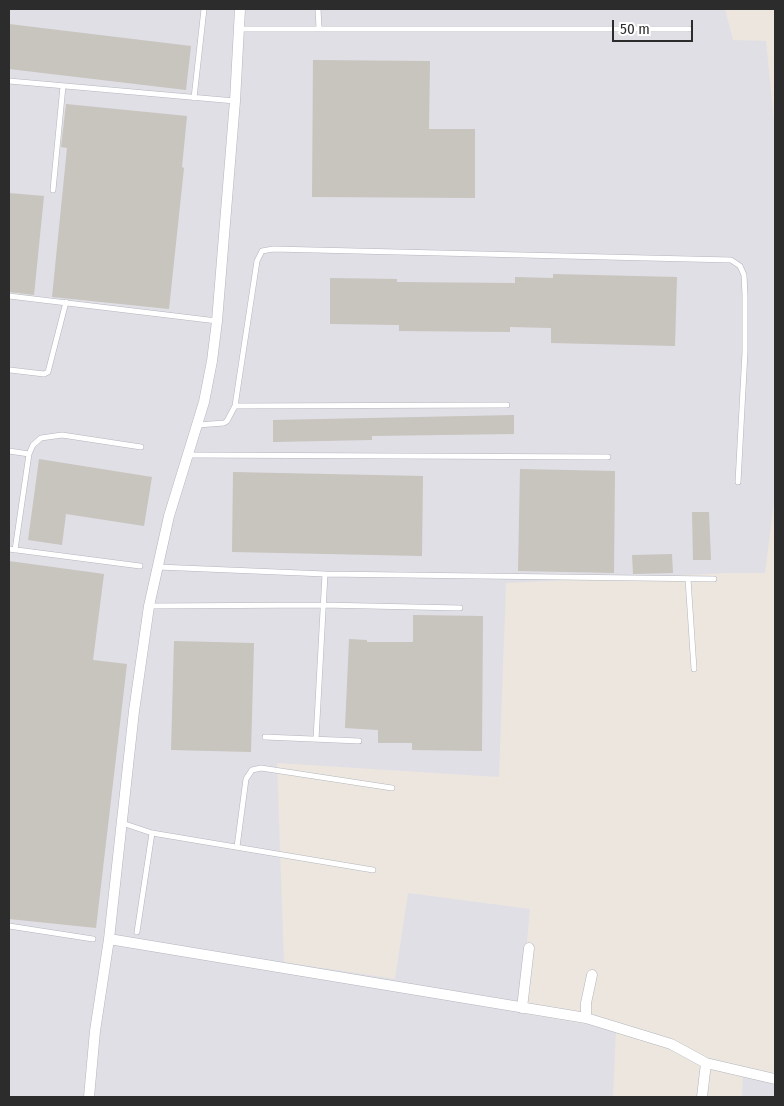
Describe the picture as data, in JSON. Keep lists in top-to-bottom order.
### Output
{
  "scale_bar": "50 m"
}
